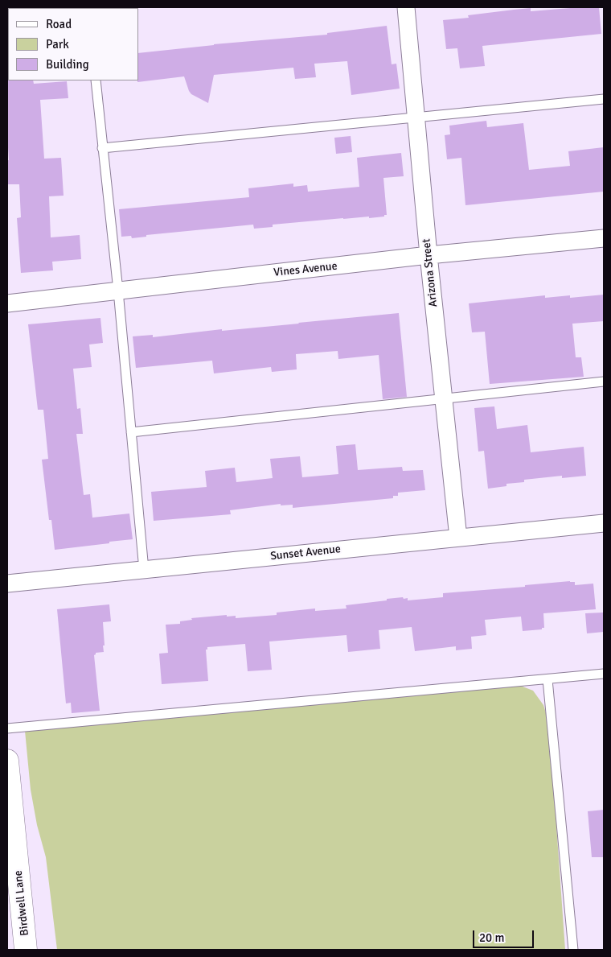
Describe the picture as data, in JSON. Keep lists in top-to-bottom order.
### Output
{
  "streets": {
    "main road": ["Birdwell Lane"],
    "street": ["Vines Avenue", "Arizona Street", "Sunset Avenue"]
  },
  "crossings": [
    ["Vines Avenue", "Arizona Street"],
    ["Arizona Street", "Sunset Avenue"]
  ],
  "legend": ["Road", "Park", "Building"],
  "scale_bar": "20 m"
}
